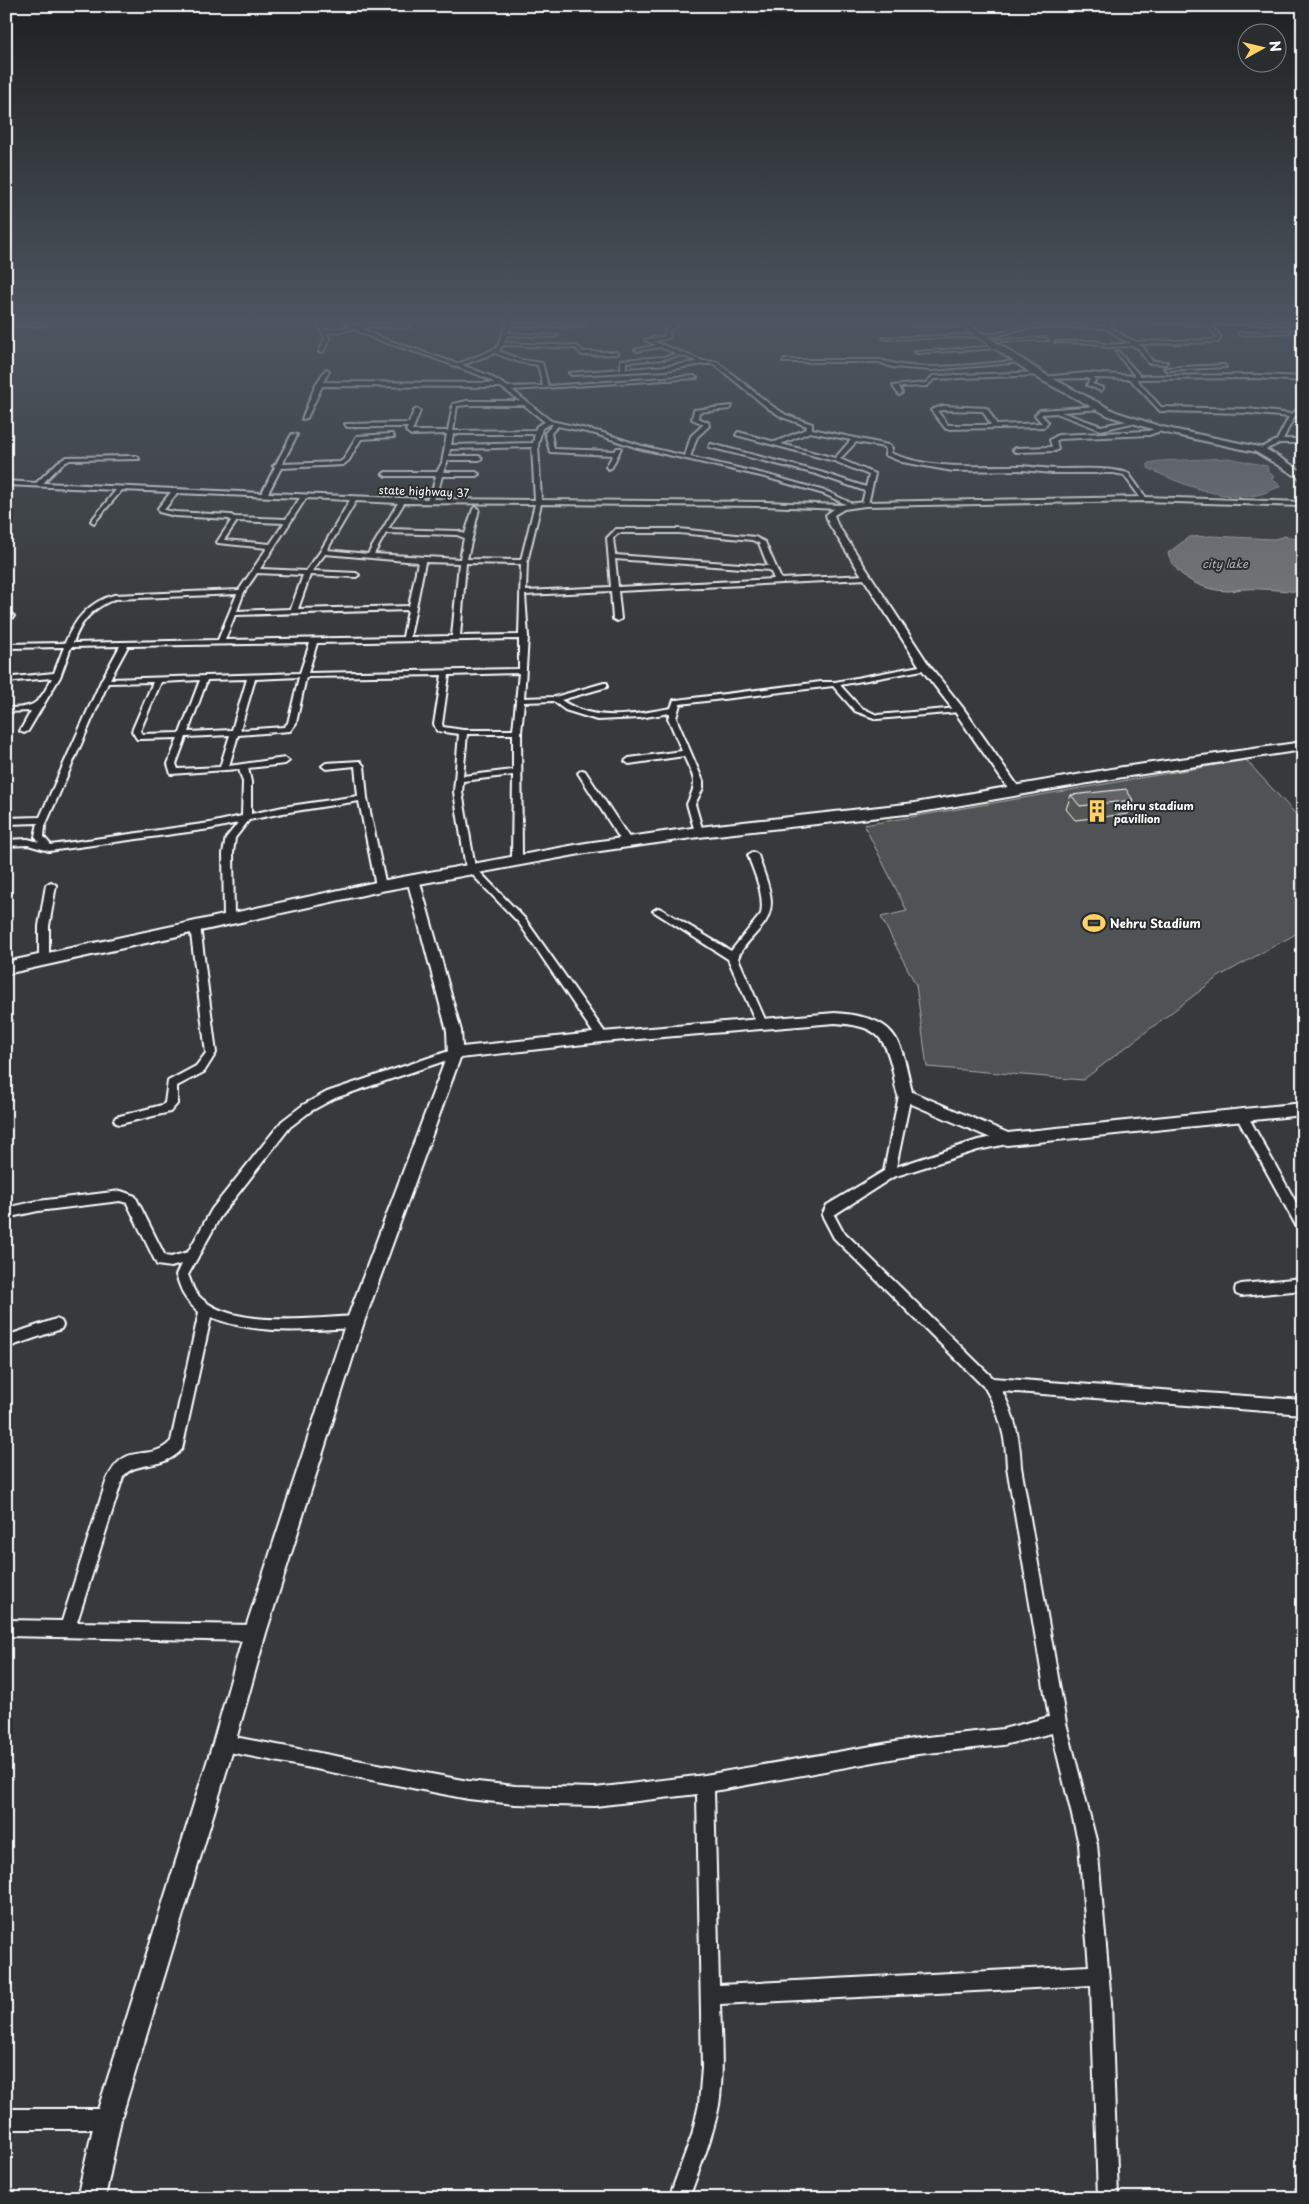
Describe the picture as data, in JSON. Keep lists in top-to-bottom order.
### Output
{
  "streets": {
    "street": ["state highway 37"]
  },
  "water": ["city lake"],
  "places": {
    "building": ["nehru stadium pavillion"],
    "sports": ["Nehru Stadium"]
  },
  "north": "right"
}
